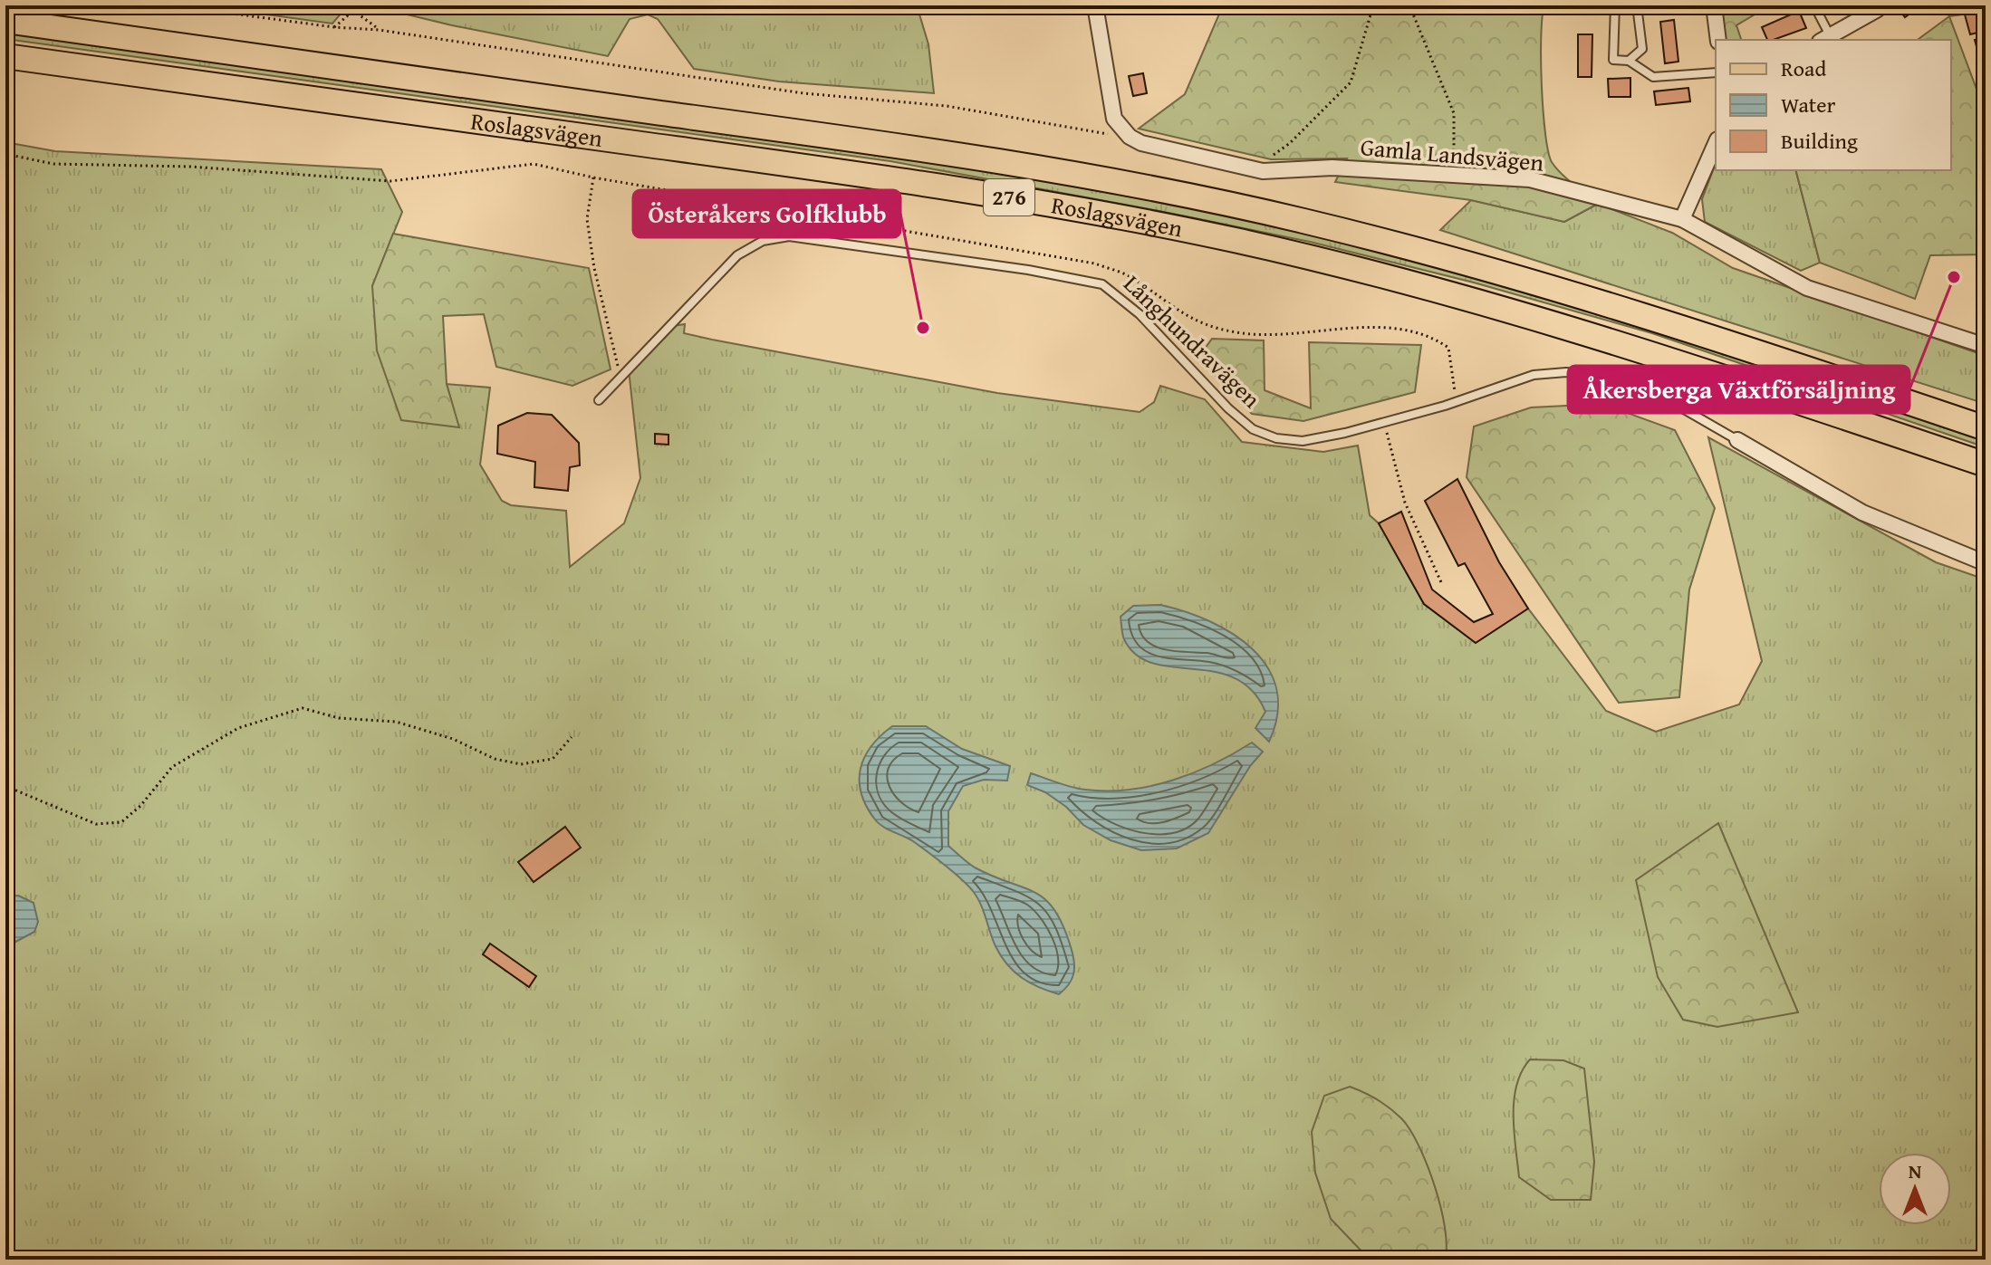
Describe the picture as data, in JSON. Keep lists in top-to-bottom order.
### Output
{
  "streets": {
    "main road": ["Roslagsvägen", "276"],
    "street": ["Gamla Landsvägen", "Långhundravägen"]
  },
  "places": ["Åkersberga Växtförsäljning", "Österåkers Golfklubb"],
  "legend": ["Road", "Water", "Building"],
  "north": "top"
}
